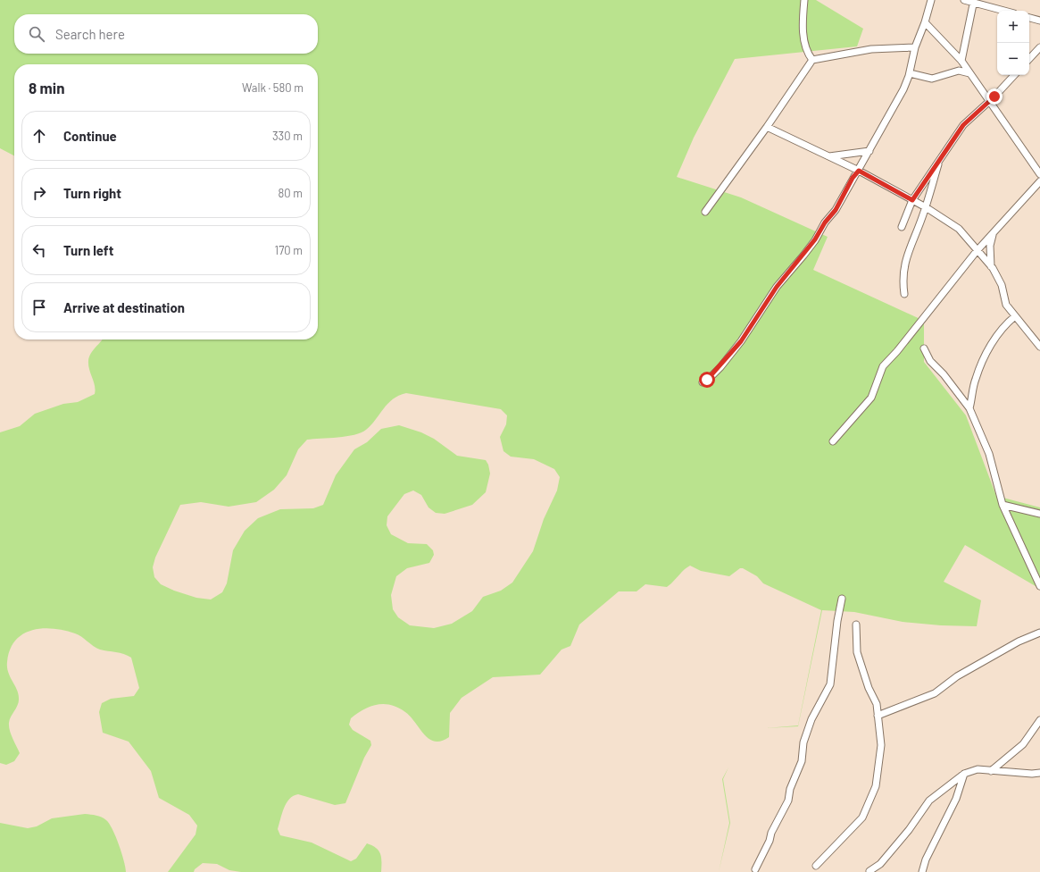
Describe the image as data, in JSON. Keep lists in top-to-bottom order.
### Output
{
  "page": {
    "map_buttons": ["+", "−"],
    "search": "Search here",
    "heading": ["8 min", "Walk · 580 m"],
    "list": [
      ["Continue", "330 m"],
      ["Turn right", "80 m"],
      ["Turn left", "170 m"],
      "Arrive at destination"
    ]
  }
}
